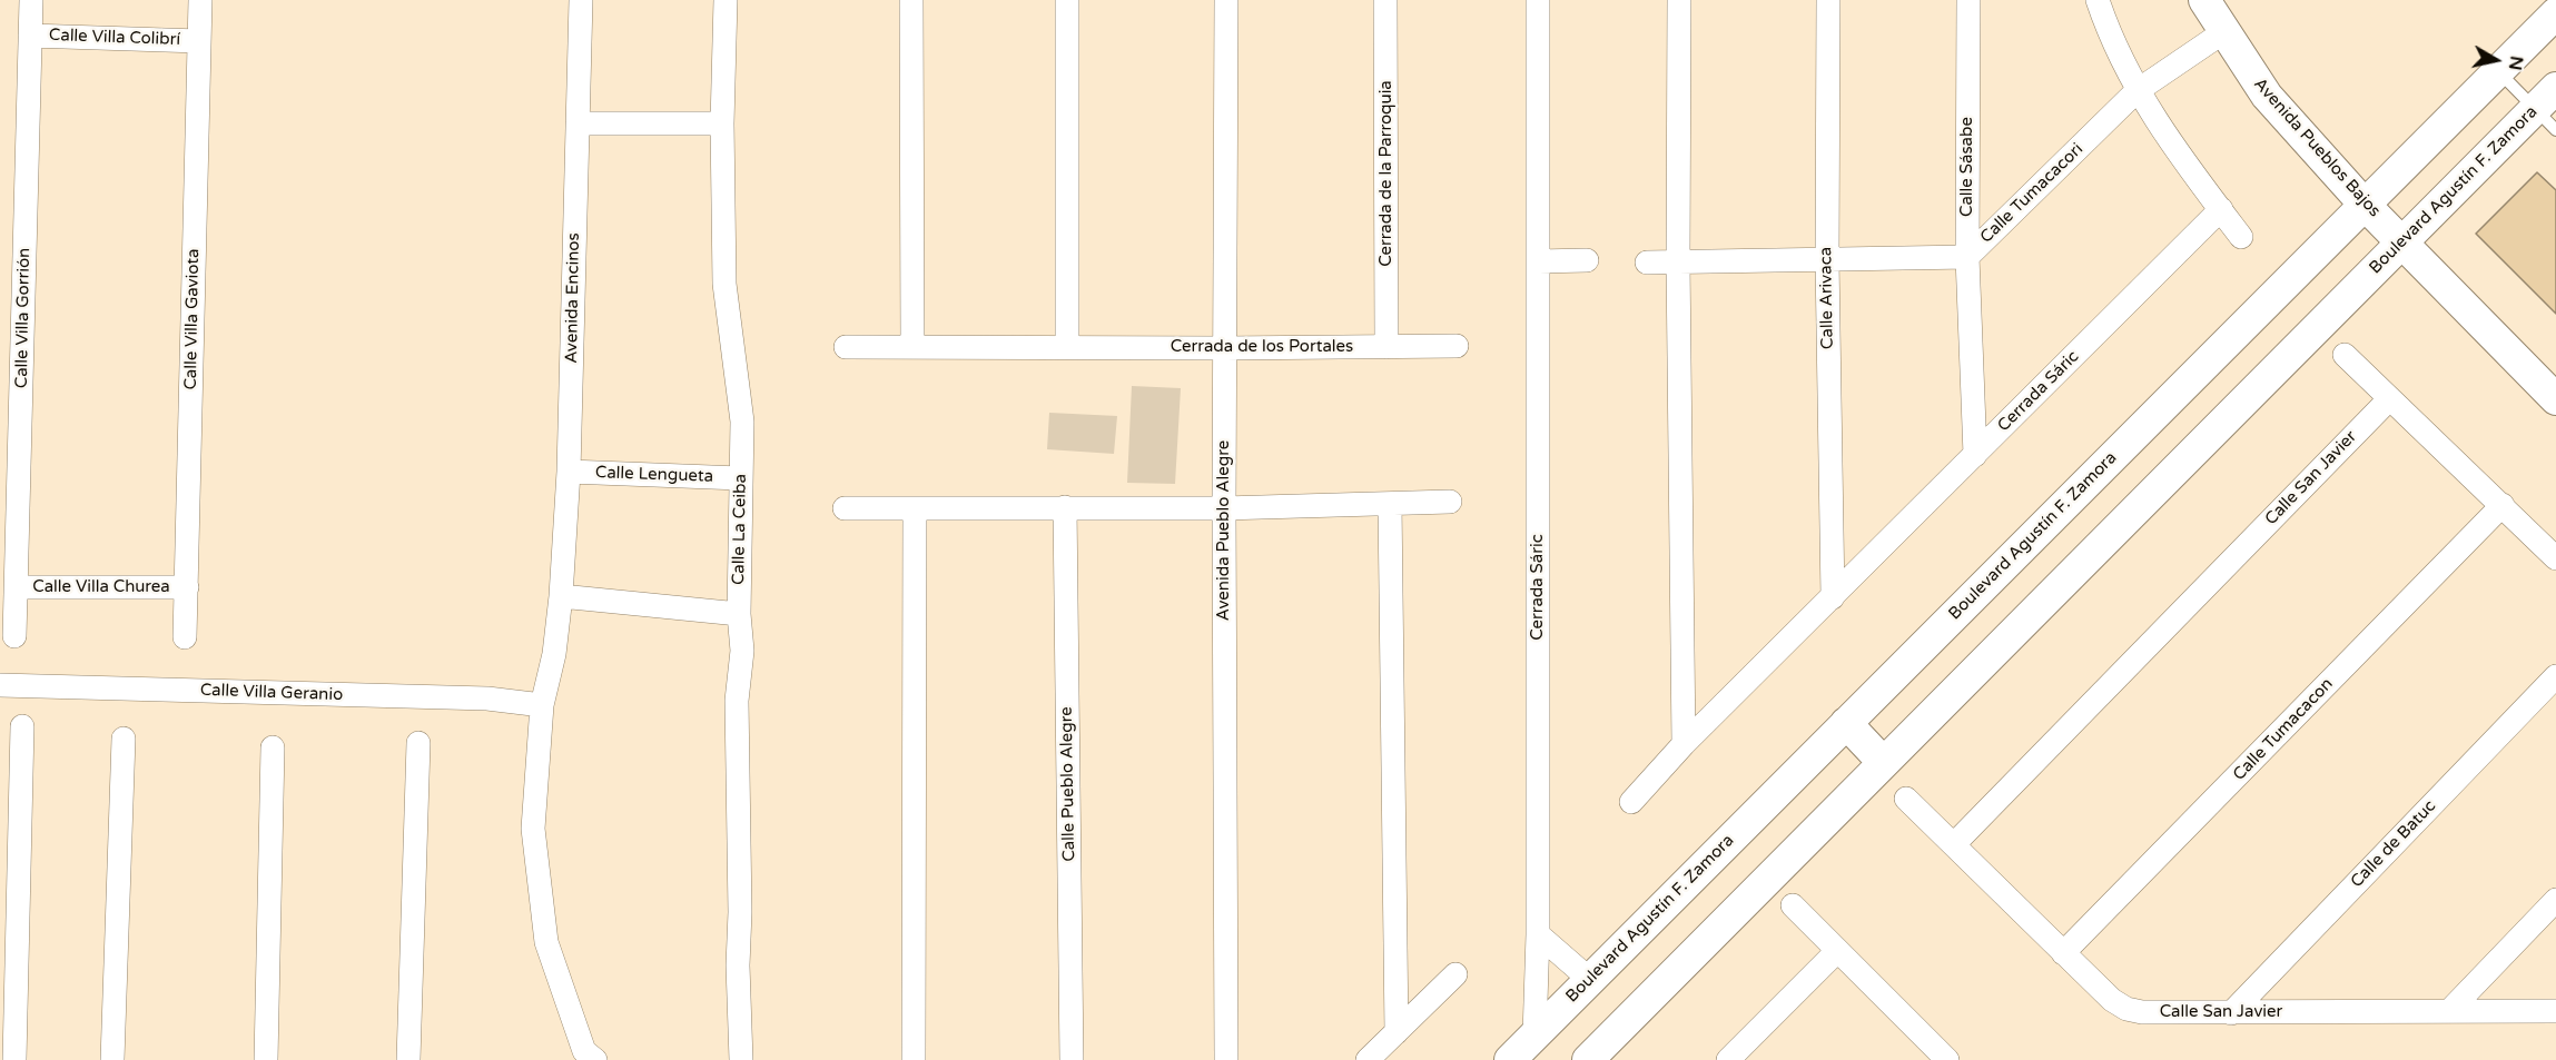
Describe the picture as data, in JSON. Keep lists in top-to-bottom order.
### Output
{
  "streets": {
    "street": [
      "Calle Villa Colibrí",
      "Avenida Pueblos Bajos",
      "Calle Sásabe",
      "Cerrada de la Parroquia",
      "Boulevard Agustín F. Zamora",
      "Calle Tumacacori",
      "Avenida Encinos",
      "Calle Arivaca",
      "Calle Villa Gorrión",
      "Calle Villa Gaviota",
      "Cerrada de los Portales",
      "Cerrada Sáric",
      "Calle Lengueta",
      "Calle San Javier",
      "Calle La Ceiba",
      "Avenida Pueblo Alegre",
      "Calle Villa Churea",
      "Calle Villa Geranio",
      "Calle Tumacacon",
      "Calle Pueblo Alegre",
      "Calle de Batuc"
    ]
  },
  "crossings": [
    ["Calle Villa Colibrí", "Calle Villa Gorrión"],
    ["Calle Villa Colibrí", "Calle Villa Gaviota"],
    ["Avenida Pueblos Bajos", "Boulevard Agustín F. Zamora"],
    ["Avenida Pueblos Bajos", "Calle Tumacacori"],
    ["Calle Sásabe", "Calle Tumacacori"],
    ["Calle Sásabe", "Cerrada Sáric"],
    ["Cerrada de la Parroquia", "Cerrada de los Portales"],
    ["Boulevard Agustín F. Zamora", "Cerrada Sáric"],
    ["Calle Tumacacori", "Calle Arivaca"],
    ["Avenida Encinos", "Calle Lengueta"],
    ["Avenida Encinos", "Calle Villa Geranio"],
    ["Calle Arivaca", "Cerrada Sáric"],
    ["Calle Villa Gorrión", "Calle Villa Churea"],
    ["Calle Villa Gaviota", "Calle Villa Churea"],
    ["Cerrada de los Portales", "Avenida Pueblo Alegre"],
    ["Calle Lengueta", "Calle La Ceiba"],
    ["Calle San Javier", "Calle Tumacacon"],
    ["Calle San Javier", "Calle de Batuc"]
  ],
  "north": "right"
}
